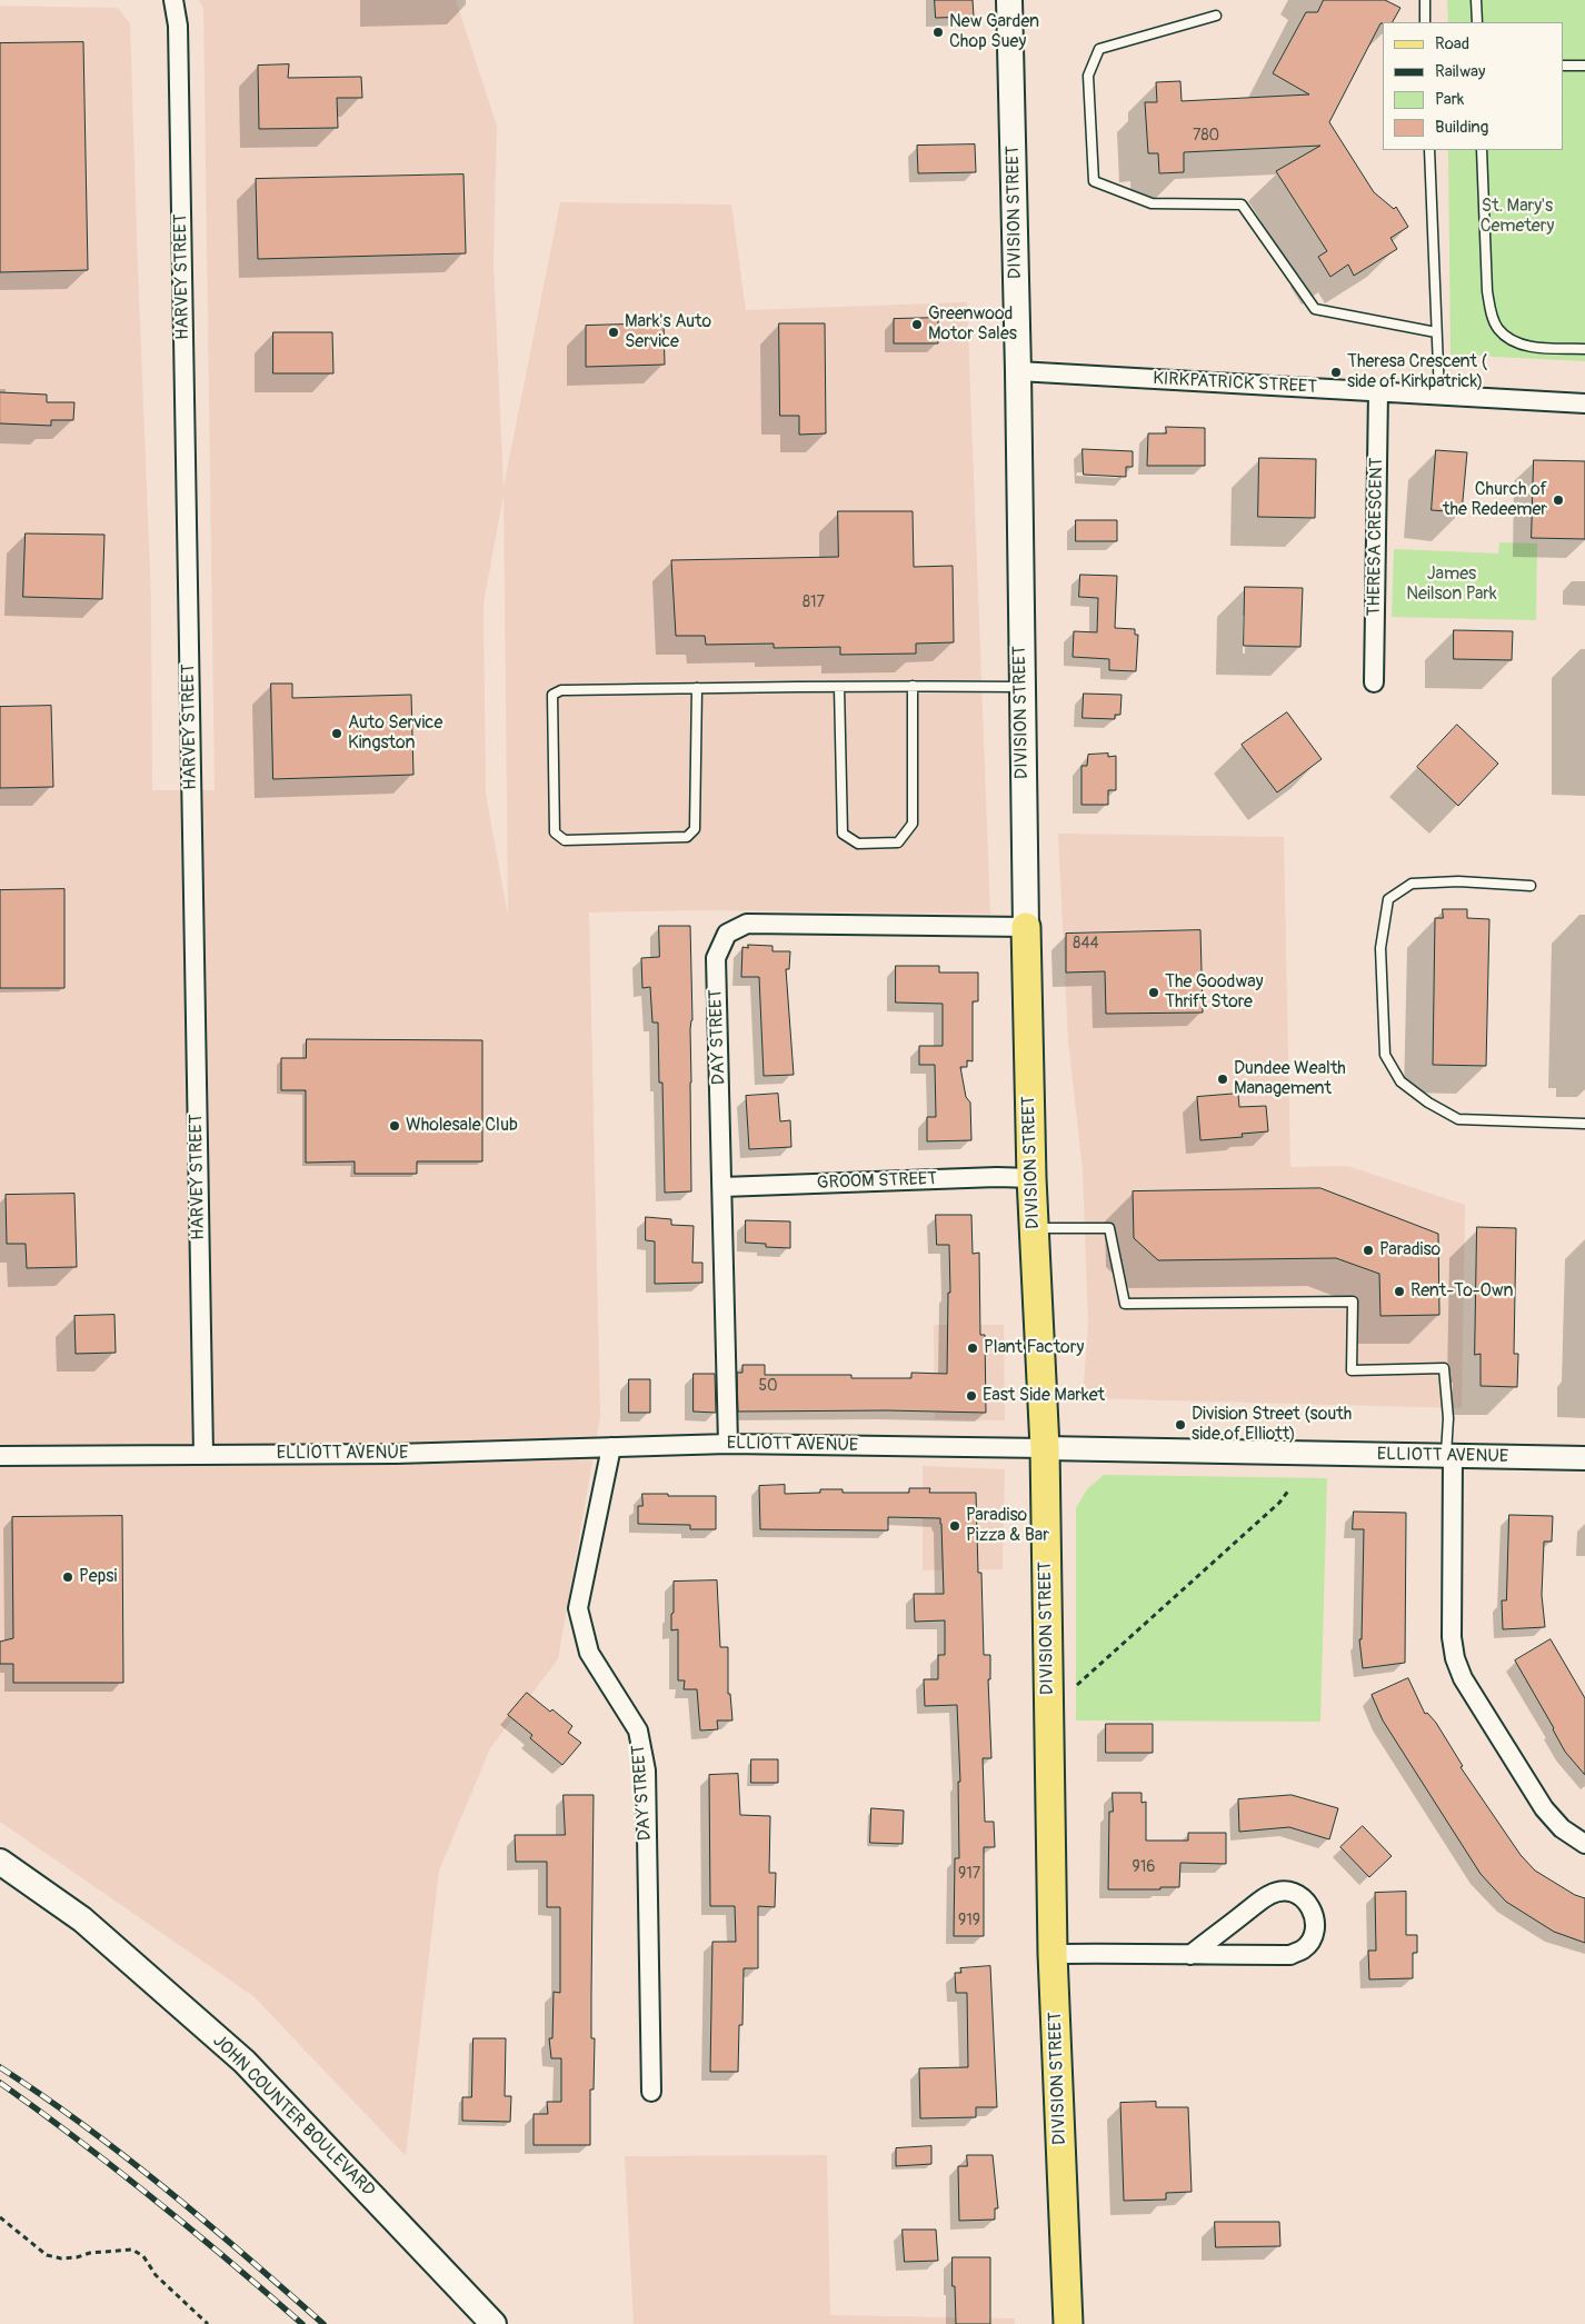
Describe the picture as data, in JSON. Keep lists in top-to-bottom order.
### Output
{
  "streets": {
    "main road": ["DIVISION STREET", "JOHN COUNTER BOULEVARD"],
    "street": [
      "HARVEY STREET",
      "KIRKPATRICK STREET",
      "THERESA CRESCENT",
      "DAY STREET",
      "GROOM STREET",
      "ELLIOTT AVENUE"
    ]
  },
  "crossings": [
    ["DIVISION STREET", "KIRKPATRICK STREET"],
    ["DIVISION STREET", "DAY STREET"],
    ["DIVISION STREET", "GROOM STREET"],
    ["DIVISION STREET", "ELLIOTT AVENUE"],
    ["HARVEY STREET", "ELLIOTT AVENUE"],
    ["KIRKPATRICK STREET", "THERESA CRESCENT"],
    ["DAY STREET", "GROOM STREET"],
    ["DAY STREET", "ELLIOTT AVENUE"]
  ],
  "parks": ["St. Mary's Cemetery", "James Neilson Park"],
  "places": [
    "New Garden Chop Suey",
    "Greenwood Motor Sales",
    "Mark's Auto Service",
    "Theresa Crescent ( side of Kirkpatrick)",
    "Church of the Redeemer",
    "Auto Service Kingston",
    "The Goodway Thrift Store",
    "Dundee Wealth Management",
    "Wholesale Club",
    "Paradiso",
    "Rent-To-Own",
    "Plant Factory",
    "East Side Market",
    "Division Street (south side of Elliott)",
    "Paradiso Pizza & Bar",
    "Pepsi"
  ],
  "house_numbers": [
    "780",
    "817",
    "844",
    "50",
    "916",
    "917",
    "919"
  ],
  "legend": [
    "Road",
    "Railway",
    "Park",
    "Building"
  ]
}
